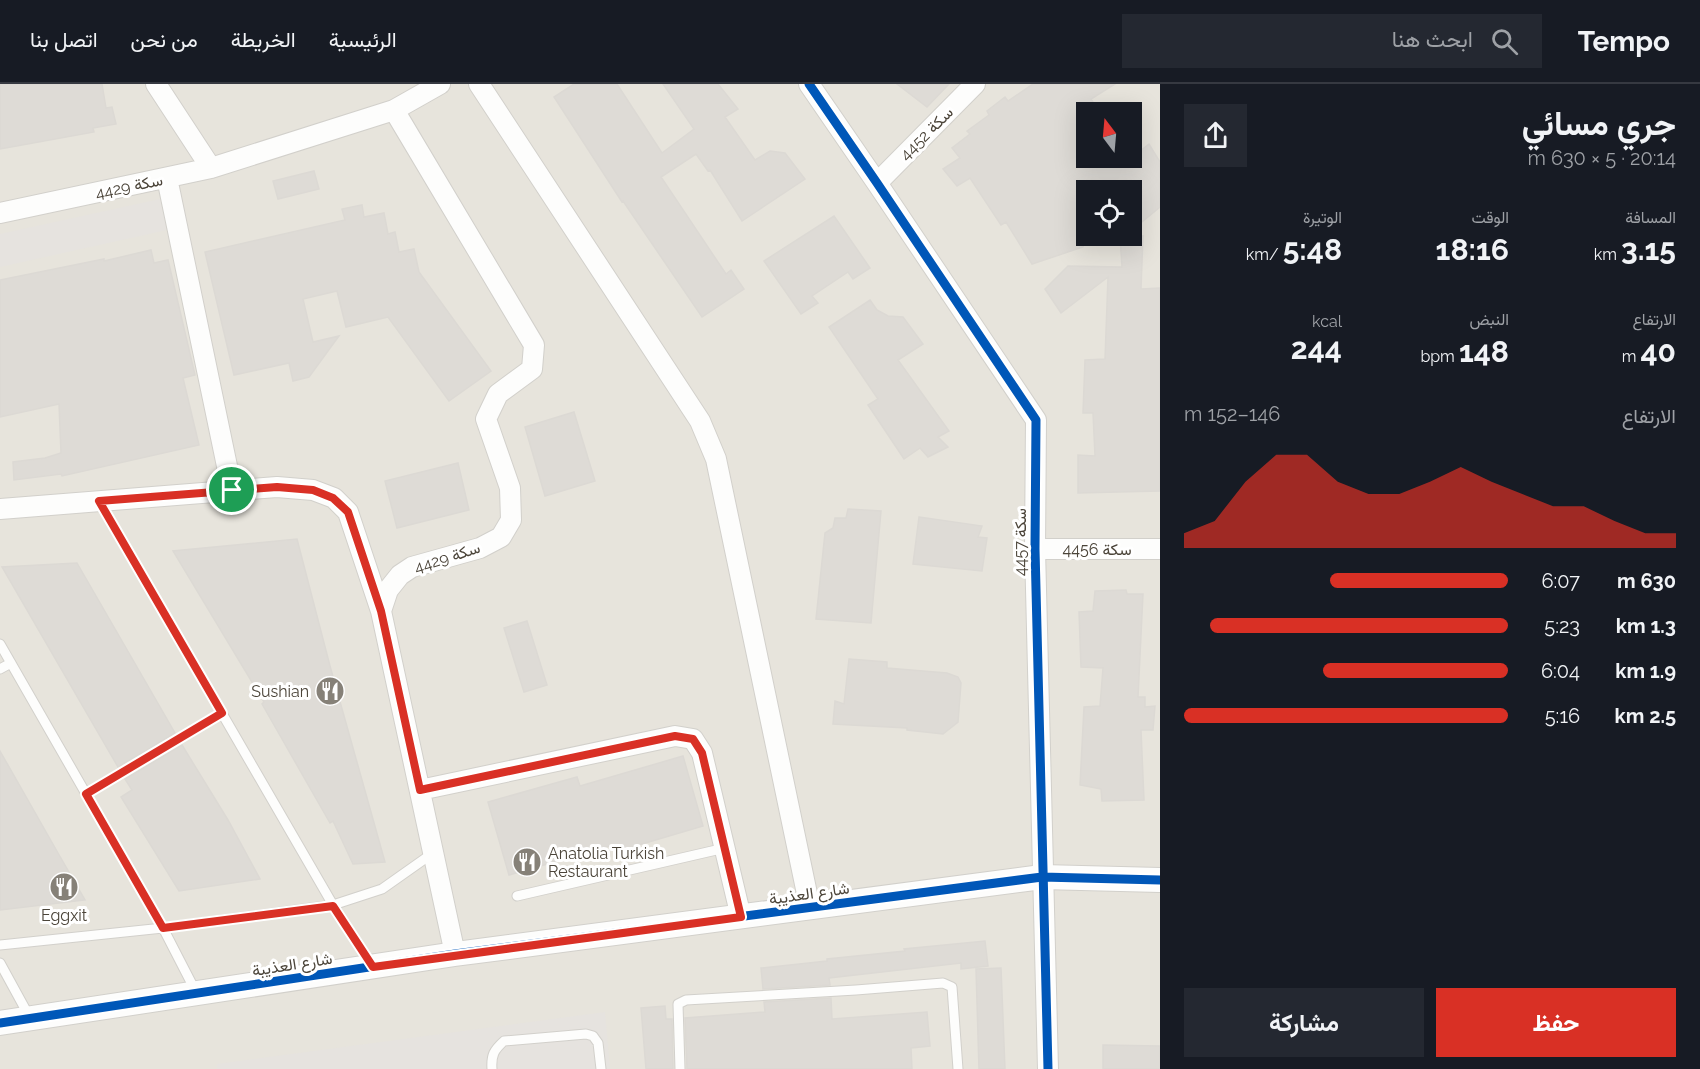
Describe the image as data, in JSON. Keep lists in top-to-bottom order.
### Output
{
  "streets": {
    "street": [
      "سكة 4452",
      "سكة 4429",
      "سكة 4457",
      "سكة 4456",
      "شارع العذيبة"
    ]
  },
  "crossings": [
    ["سكة 4452", "سكة 4457"],
    ["سكة 4457", "سكة 4456"],
    ["سكة 4457", "شارع العذيبة"]
  ],
  "places": {
    "restaurant": ["Sushian", "Anatolia Turkish Restaurant", "Eggxit"]
  },
  "north": "top",
  "page": {
    "header": "Tempo",
    "search": "ابحث هنا",
    "nav": [
      "الرئيسية",
      "الخريطة",
      "من نحن",
      "اتصل بنا"
    ],
    "heading": ["جري مسائي", "20:14 · 5 × 630 m"],
    "stats": [
      ["المسافة", "3.15 km"],
      ["الوقت", "18:16"],
      ["الوتيرة", "5:48 /km"],
      ["الارتفاع", "40 m"],
      ["النبض", "148 bpm"],
      ["kcal", "244"]
    ],
    "chart": ["الارتفاع", "146–152 m"],
    "list": [
      {
        "name": "630 m",
        "note": "6:07"
      },
      {
        "name": "1.3 km",
        "note": "5:23"
      },
      {
        "name": "1.9 km",
        "note": "6:04"
      },
      {
        "name": "2.5 km",
        "note": "5:16"
      }
    ],
    "buttons": ["حفظ", "مشاركة"]
  }
}
